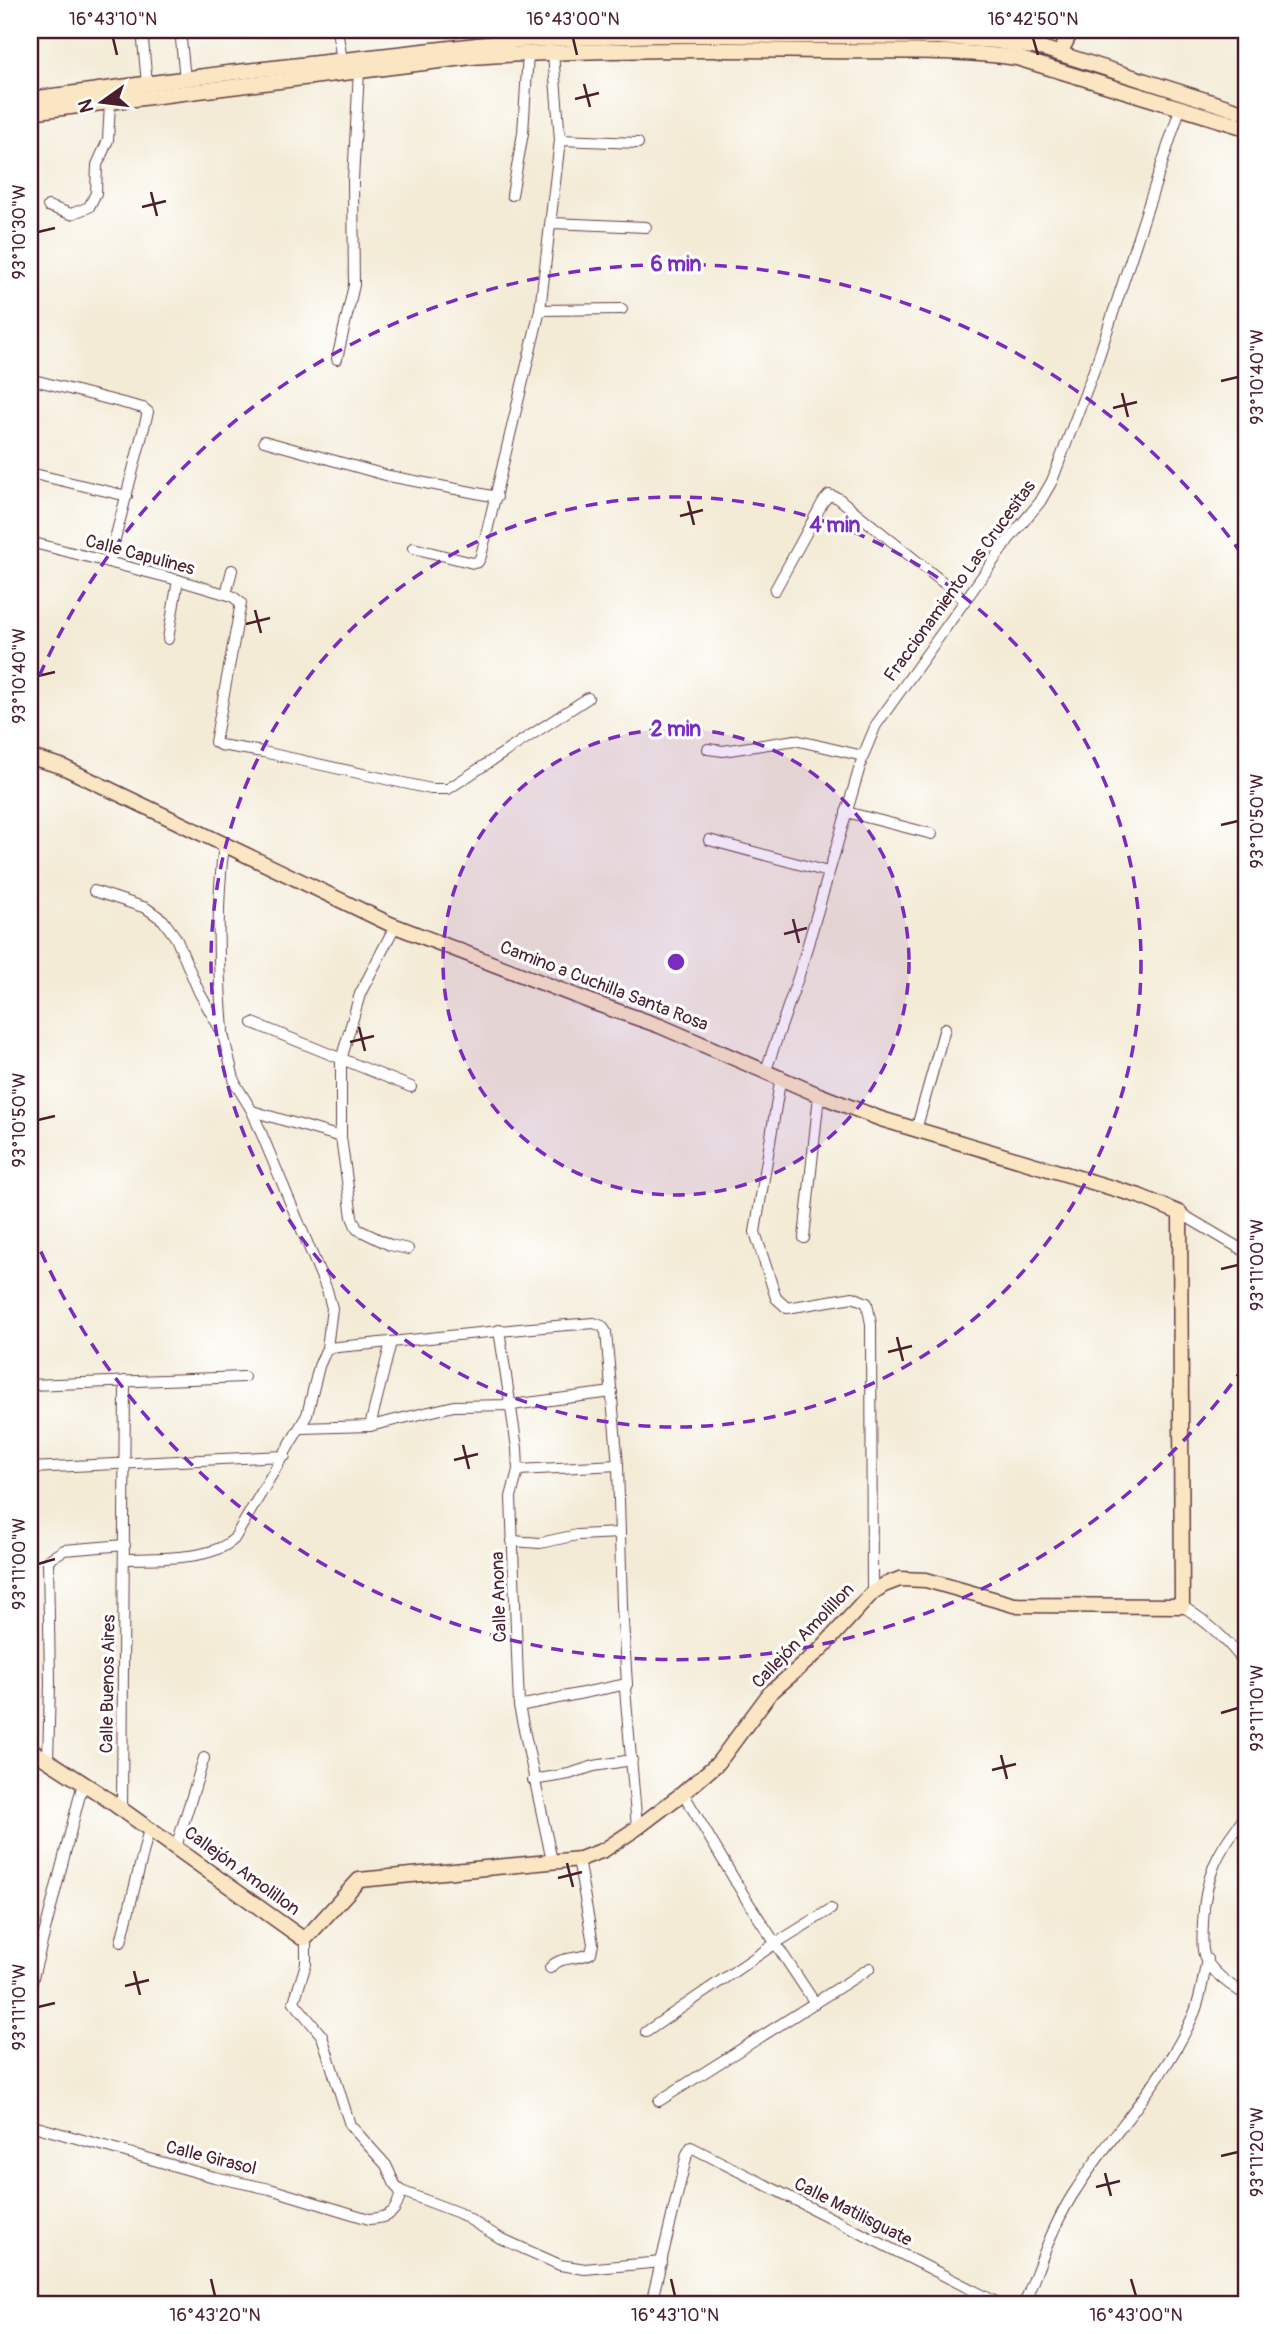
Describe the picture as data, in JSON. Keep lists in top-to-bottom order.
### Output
{
  "streets": {
    "street": [
      "Calle Capulines",
      "Fraccionamiento Las Crucesitas",
      "Camino a Cuchilla Santa Rosa",
      "Calle Anona",
      "Callejón Amolillon",
      "Calle Buenos Aires",
      "Calle Girasol",
      "Calle Matilisguate"
    ]
  },
  "crossings": [
    ["Fraccionamiento Las Crucesitas", "Camino a Cuchilla Santa Rosa"],
    ["Calle Anona", "Callejón Amolillon"],
    ["Callejón Amolillon", "Calle Buenos Aires"]
  ],
  "north": "left",
  "coordinates": [
    "16°43'10\"N",
    "16°43'00\"N",
    "16°42'50\"N",
    "93°10'30\"W",
    "93°10'40\"W",
    "93°10'50\"W",
    "93°11'00\"W",
    "93°11'10\"W",
    "93°11'20\"W",
    "16°43'20\"N"
  ],
  "rings": ["6 min", "4 min", "2 min"]
}
